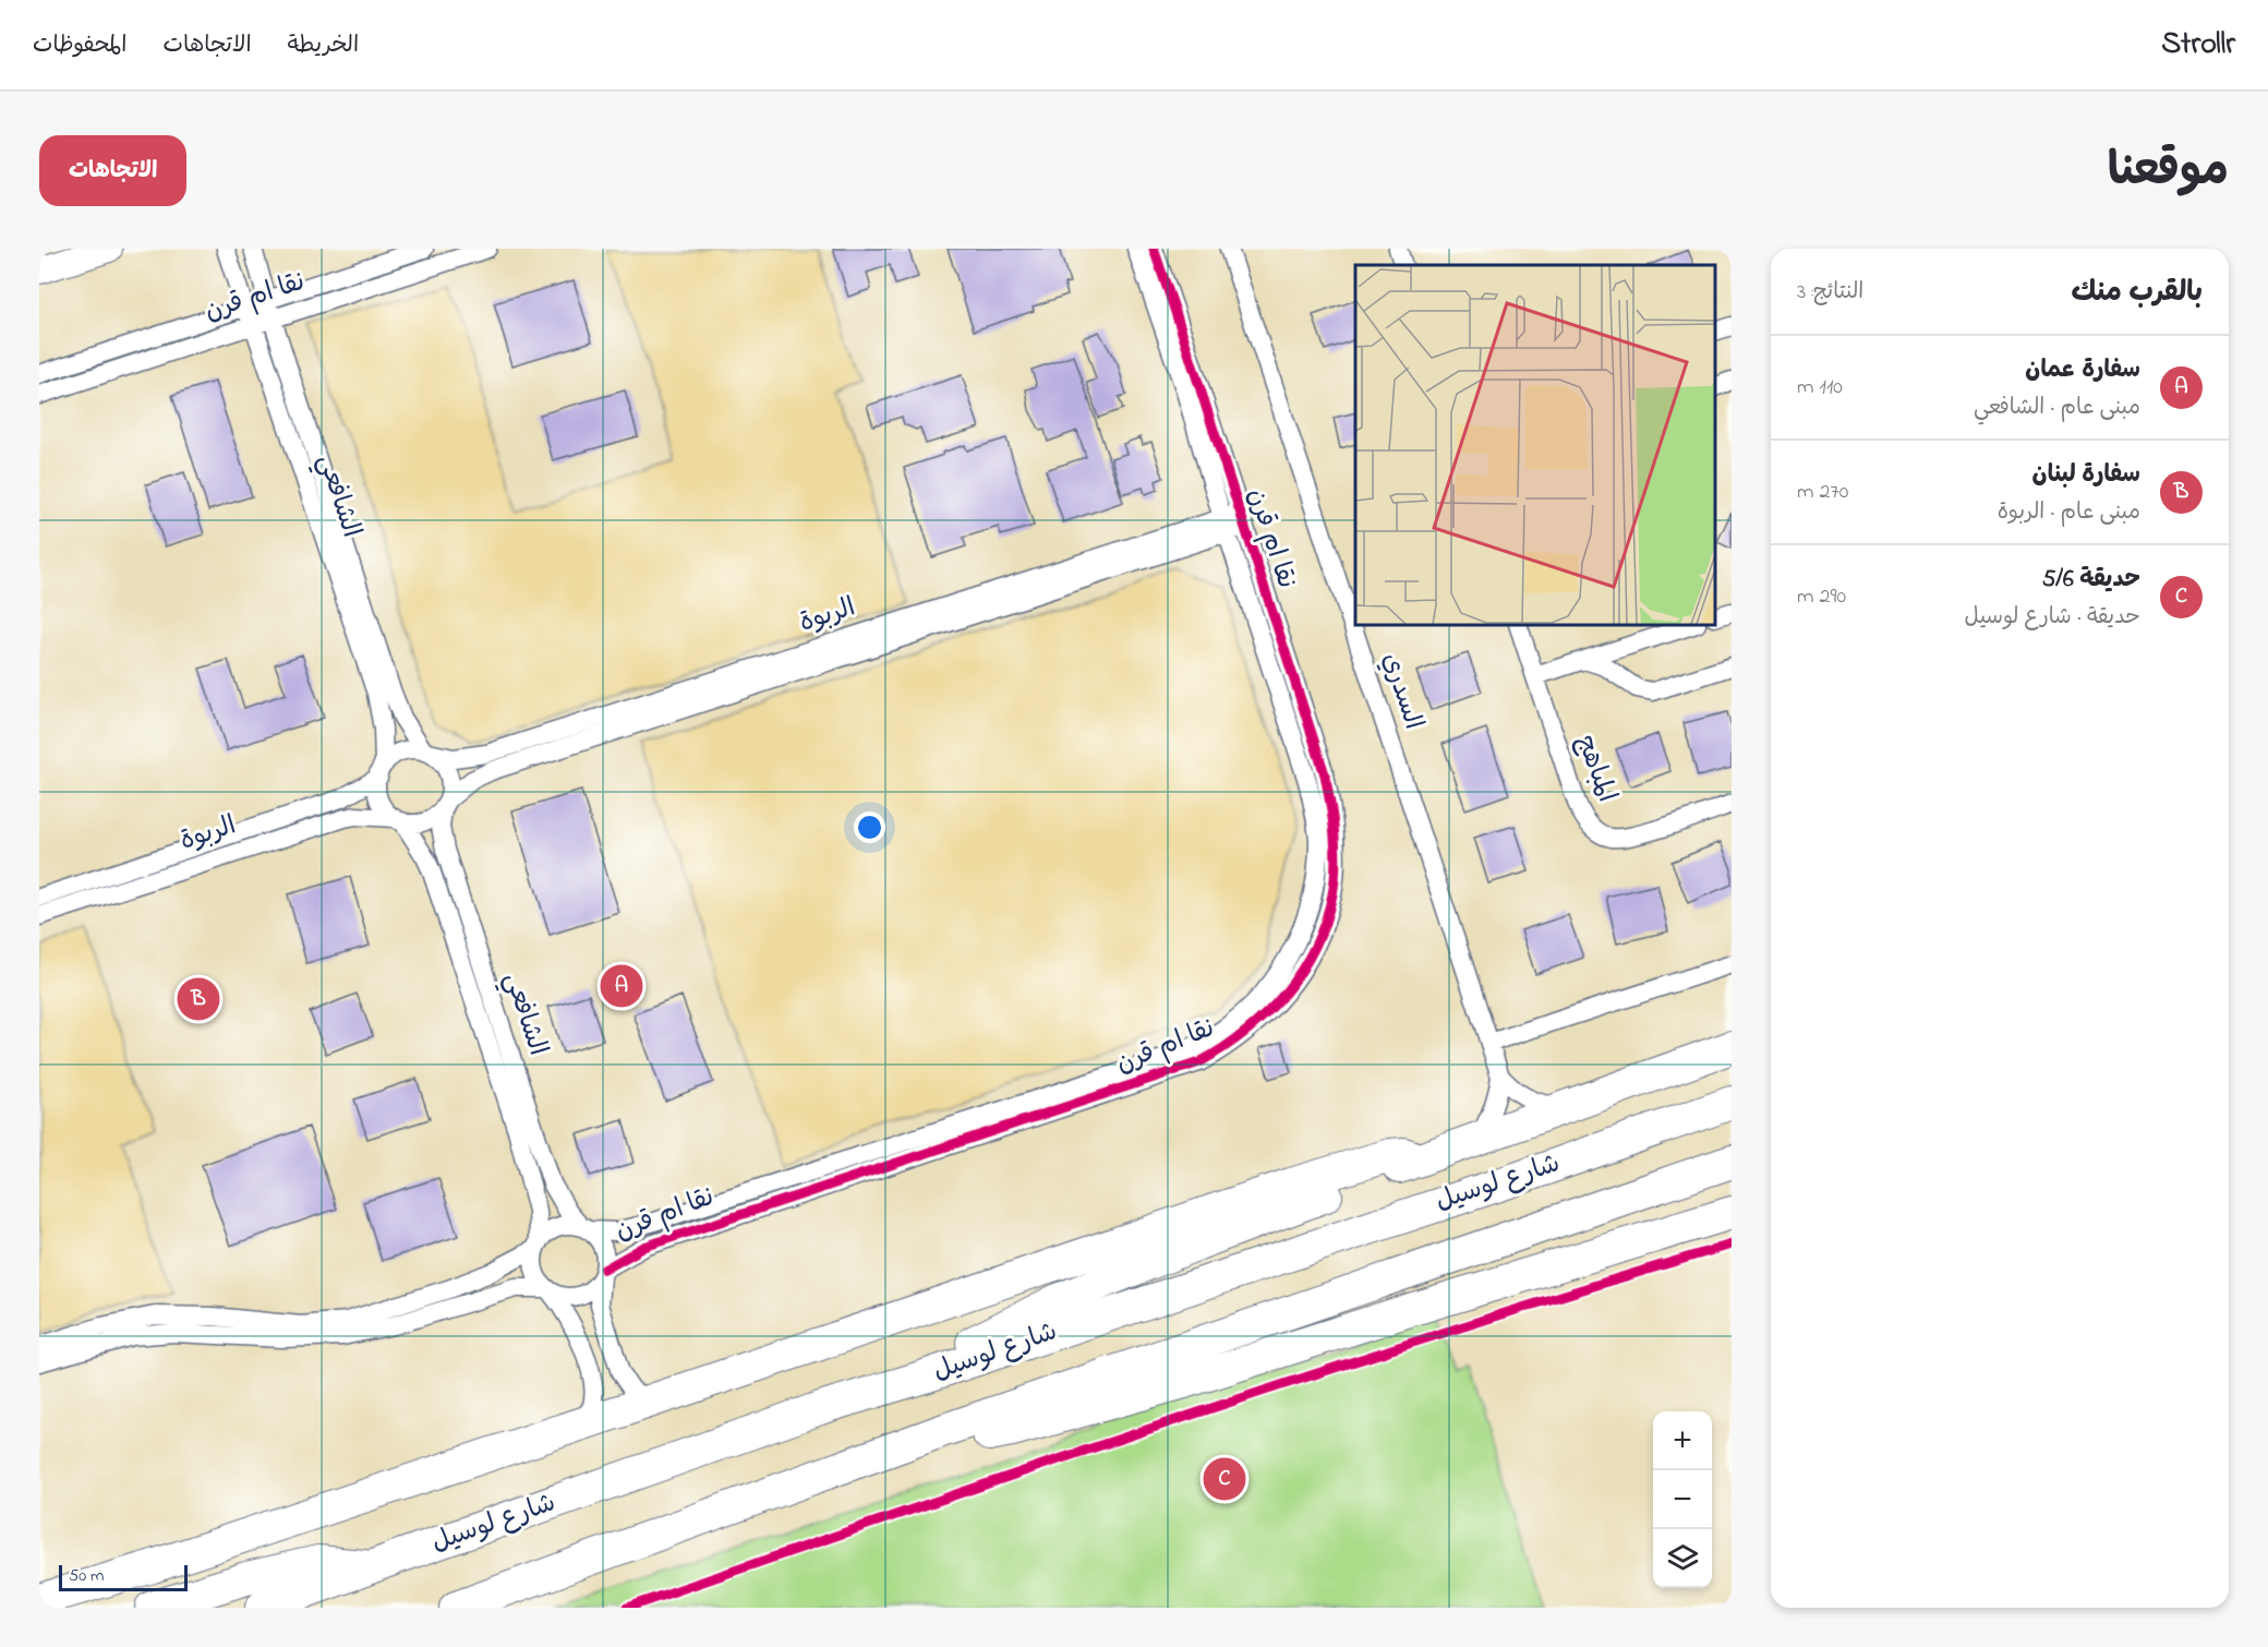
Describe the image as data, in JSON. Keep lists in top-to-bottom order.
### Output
{
  "streets": {
    "highway": ["شارع لوسيل"],
    "street": [
      "نقا ام قرن",
      "الشافعي",
      "الربوة",
      "السدري",
      "المباهج"
    ]
  },
  "crossings": [
    ["نقا ام قرن", "الشافعي"],
    ["نقا ام قرن", "الربوة"],
    ["الشافعي", "الربوة"]
  ],
  "scale_bar": "50 m",
  "page": {
    "header": "Strollr",
    "nav": ["الخريطة", "الاتجاهات", "المحفوظات"],
    "title": "موقعنا",
    "buttons": "الاتجاهات",
    "heading": ["بالقرب منك", "النتائج: 3"],
    "list": [
      {
        "mark": "A",
        "name": "سفارة عمان",
        "note": "مبنى عام · الشافعي",
        "value": "110 m"
      },
      {
        "mark": "B",
        "name": "سفارة لبنان",
        "note": "مبنى عام · الربوة",
        "value": "270 m"
      },
      {
        "mark": "C",
        "name": "حديقة 5/6",
        "note": "حديقة · شارع لوسيل",
        "value": "290 m"
      }
    ],
    "pins": ["A", "B", "C"],
    "map_buttons": ["+", "−"],
    "scale": "50 m"
  }
}
